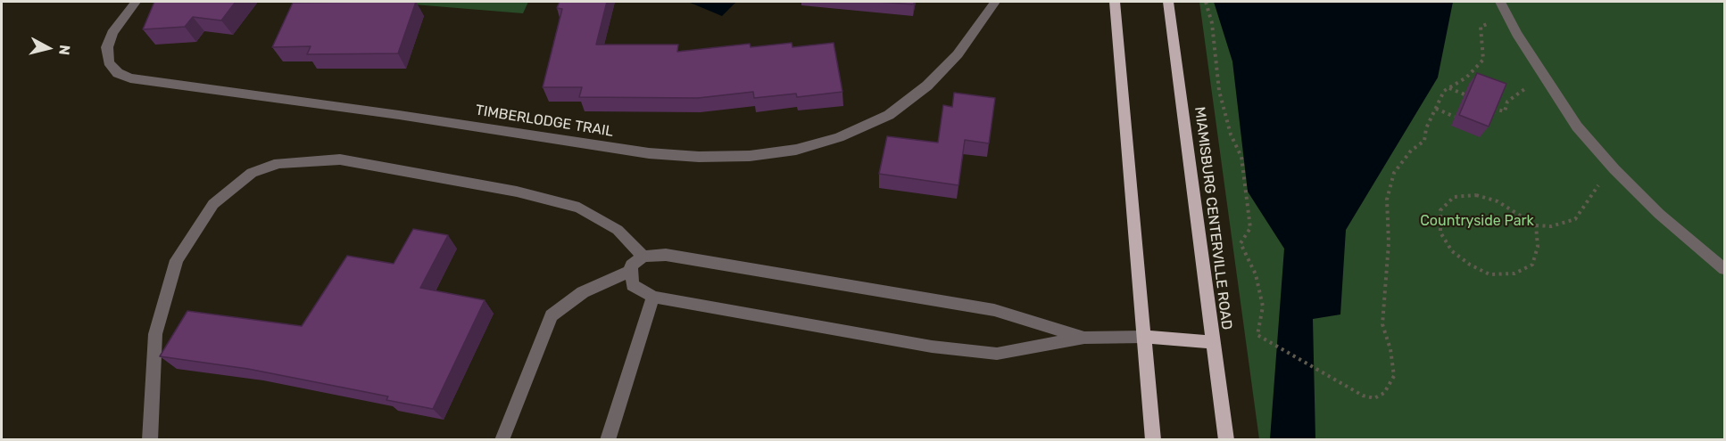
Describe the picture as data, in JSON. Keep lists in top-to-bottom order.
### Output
{
  "streets": {
    "main road": ["MIAMISBURG CENTERVILLE ROAD"],
    "street": ["TIMBERLODGE TRAIL"]
  },
  "parks": ["Countryside Park"],
  "north": "right"
}
